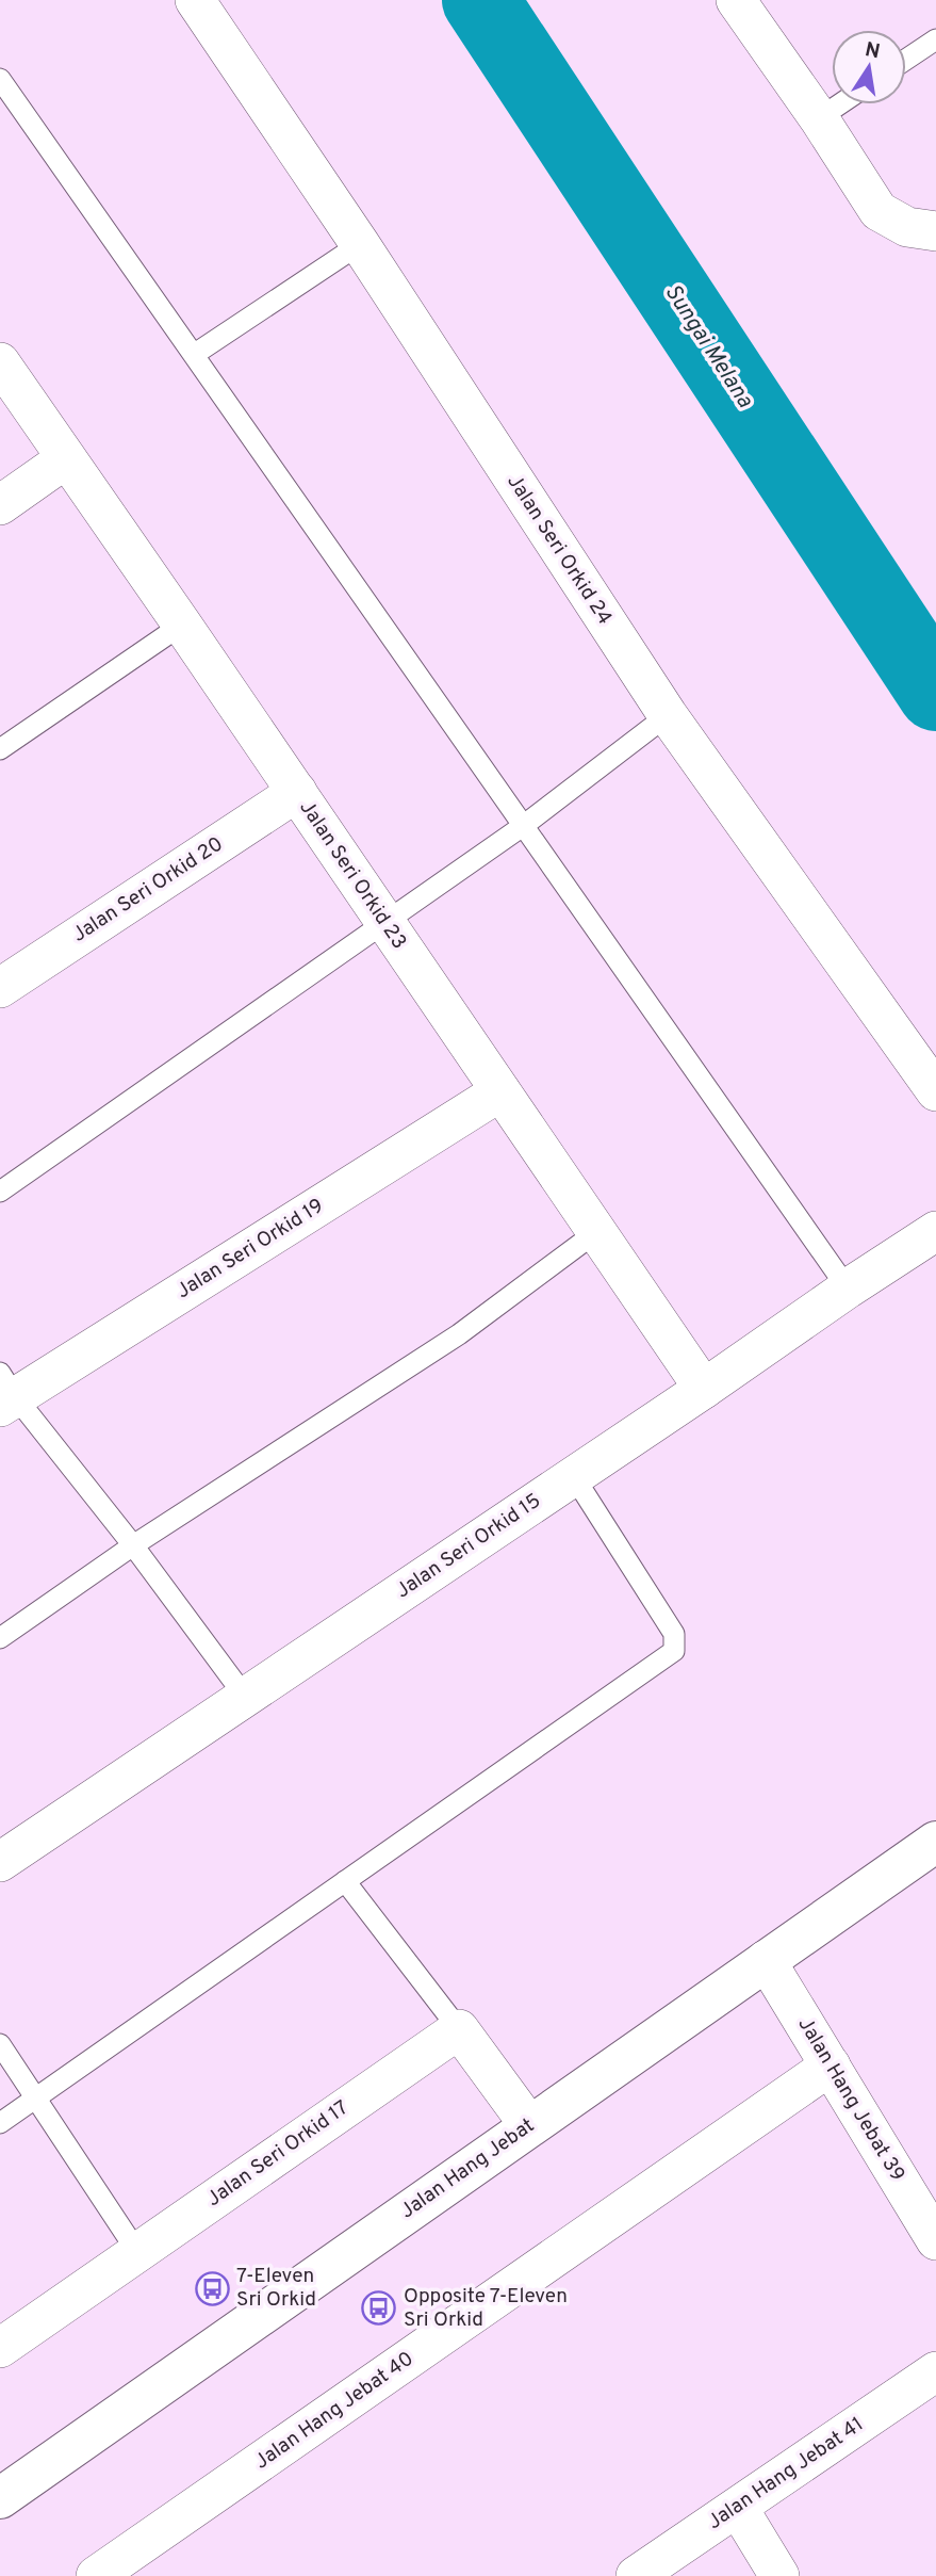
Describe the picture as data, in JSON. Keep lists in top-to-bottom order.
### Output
{
  "streets": {
    "street": [
      "Jalan Seri Orkid 24",
      "Jalan Seri Orkid 23",
      "Jalan Seri Orkid 20",
      "Jalan Seri Orkid 19",
      "Jalan Seri Orkid 15",
      "Jalan Hang Jebat 39",
      "Jalan Seri Orkid 17",
      "Jalan Hang Jebat",
      "Jalan Hang Jebat 40",
      "Jalan Hang Jebat 41"
    ]
  },
  "crossings": [
    ["Jalan Seri Orkid 23", "Jalan Seri Orkid 20"],
    ["Jalan Seri Orkid 23", "Jalan Seri Orkid 19"],
    ["Jalan Seri Orkid 23", "Jalan Seri Orkid 15"],
    ["Jalan Hang Jebat 39", "Jalan Hang Jebat"],
    ["Jalan Hang Jebat 39", "Jalan Hang Jebat 40"]
  ],
  "water": ["Sungai Melana"],
  "places": {
    "bus stop": ["7-Eleven Sri Orkid", "Opposite 7-Eleven Sri Orkid"]
  },
  "north": "top"
}
